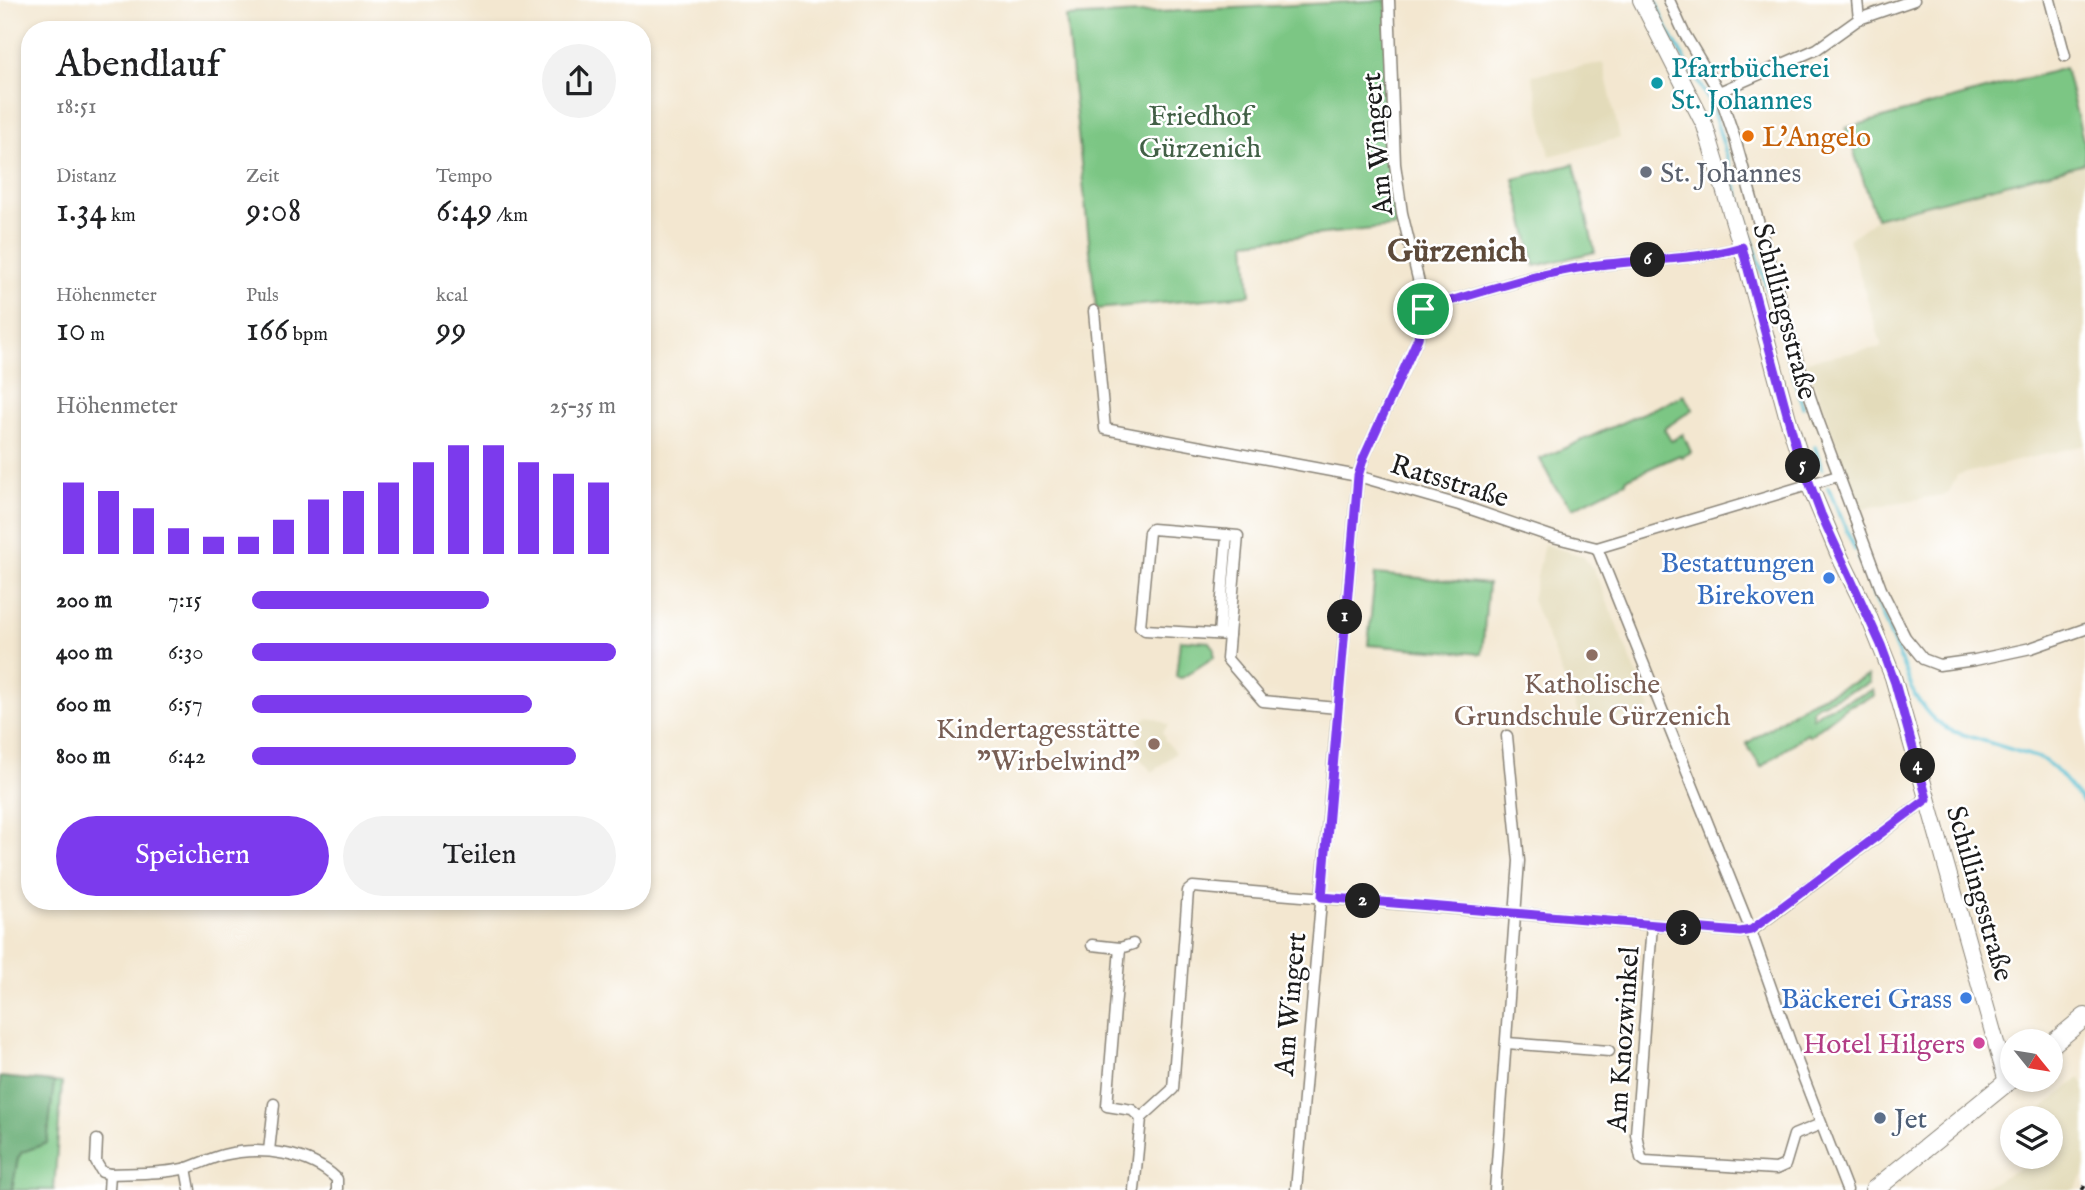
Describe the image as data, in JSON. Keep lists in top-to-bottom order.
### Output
{
  "streets": {
    "main road": ["Schillingsstraße"],
    "street": ["Am Wingert", "Ratsstraße", "Am Knozwinkel"]
  },
  "crossings": [
    ["Am Wingert", "Ratsstraße"]
  ],
  "districts": ["Gürzenich"],
  "parks": ["Friedhof Gürzenich"],
  "places": [
    "Pfarrbücherei St. Johannes",
    "L'Angelo",
    "St. Johannes",
    "Bestattungen Birekoven",
    "Katholische Grundschule Gürzenich",
    "Kindertagesstätte \"Wirbelwind\"",
    "Bäckerei Grass",
    "Hotel Hilgers",
    "Jet"
  ],
  "north": "bottom right",
  "page": {
    "heading": ["Abendlauf", "18:51"],
    "stats": [
      ["Distanz", "1.34 km"],
      ["Zeit", "9:08"],
      ["Tempo", "6:49 /km"],
      ["Höhenmeter", "10 m"],
      ["Puls", "166 bpm"],
      ["kcal", "99"]
    ],
    "pins": [
      "6",
      "5",
      "1",
      "4",
      "2",
      "3"
    ],
    "chart": ["Höhenmeter", "25–35 m"],
    "list": [
      {
        "name": "200 m",
        "note": "7:15"
      },
      {
        "name": "400 m",
        "note": "6:30"
      },
      {
        "name": "600 m",
        "note": "6:57"
      },
      {
        "name": "800 m",
        "note": "6:42"
      }
    ],
    "buttons": ["Speichern", "Teilen"]
  }
}
